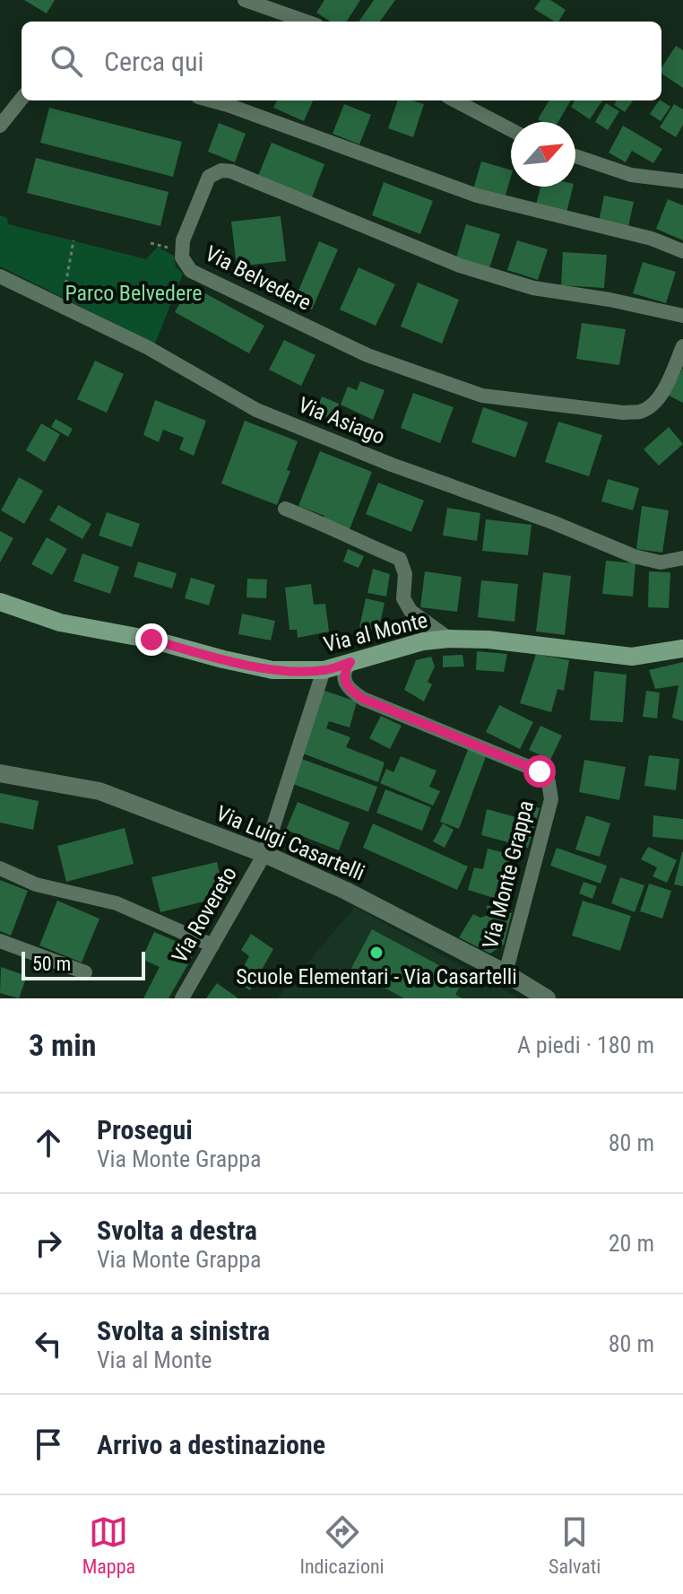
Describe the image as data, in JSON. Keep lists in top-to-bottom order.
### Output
{
  "streets": {
    "main road": ["Via al Monte"],
    "street": [
      "Via Belvedere",
      "Via Asiago",
      "Via Luigi Casartelli",
      "Via Monte Grappa",
      "Via Rovereto"
    ]
  },
  "crossings": [
    ["Via al Monte", "Via Monte Grappa"],
    ["Via al Monte", "Via Rovereto"],
    ["Via Luigi Casartelli", "Via Monte Grappa"],
    ["Via Luigi Casartelli", "Via Rovereto"]
  ],
  "parks": ["Parco Belvedere"],
  "places": ["Scuole Elementari - Via Casartelli"],
  "scale_bar": "50 m",
  "north": "top right",
  "page": {
    "search": "Cerca qui",
    "scale": "50 m",
    "heading": ["3 min", "A piedi · 180 m"],
    "list": [
      ["Prosegui", "Via Monte Grappa", "80 m"],
      ["Svolta a destra", "Via Monte Grappa", "20 m"],
      ["Svolta a sinistra", "Via al Monte", "80 m"],
      "Arrivo a destinazione"
    ],
    "nav": ["Mappa", "Indicazioni", "Salvati"]
  }
}
